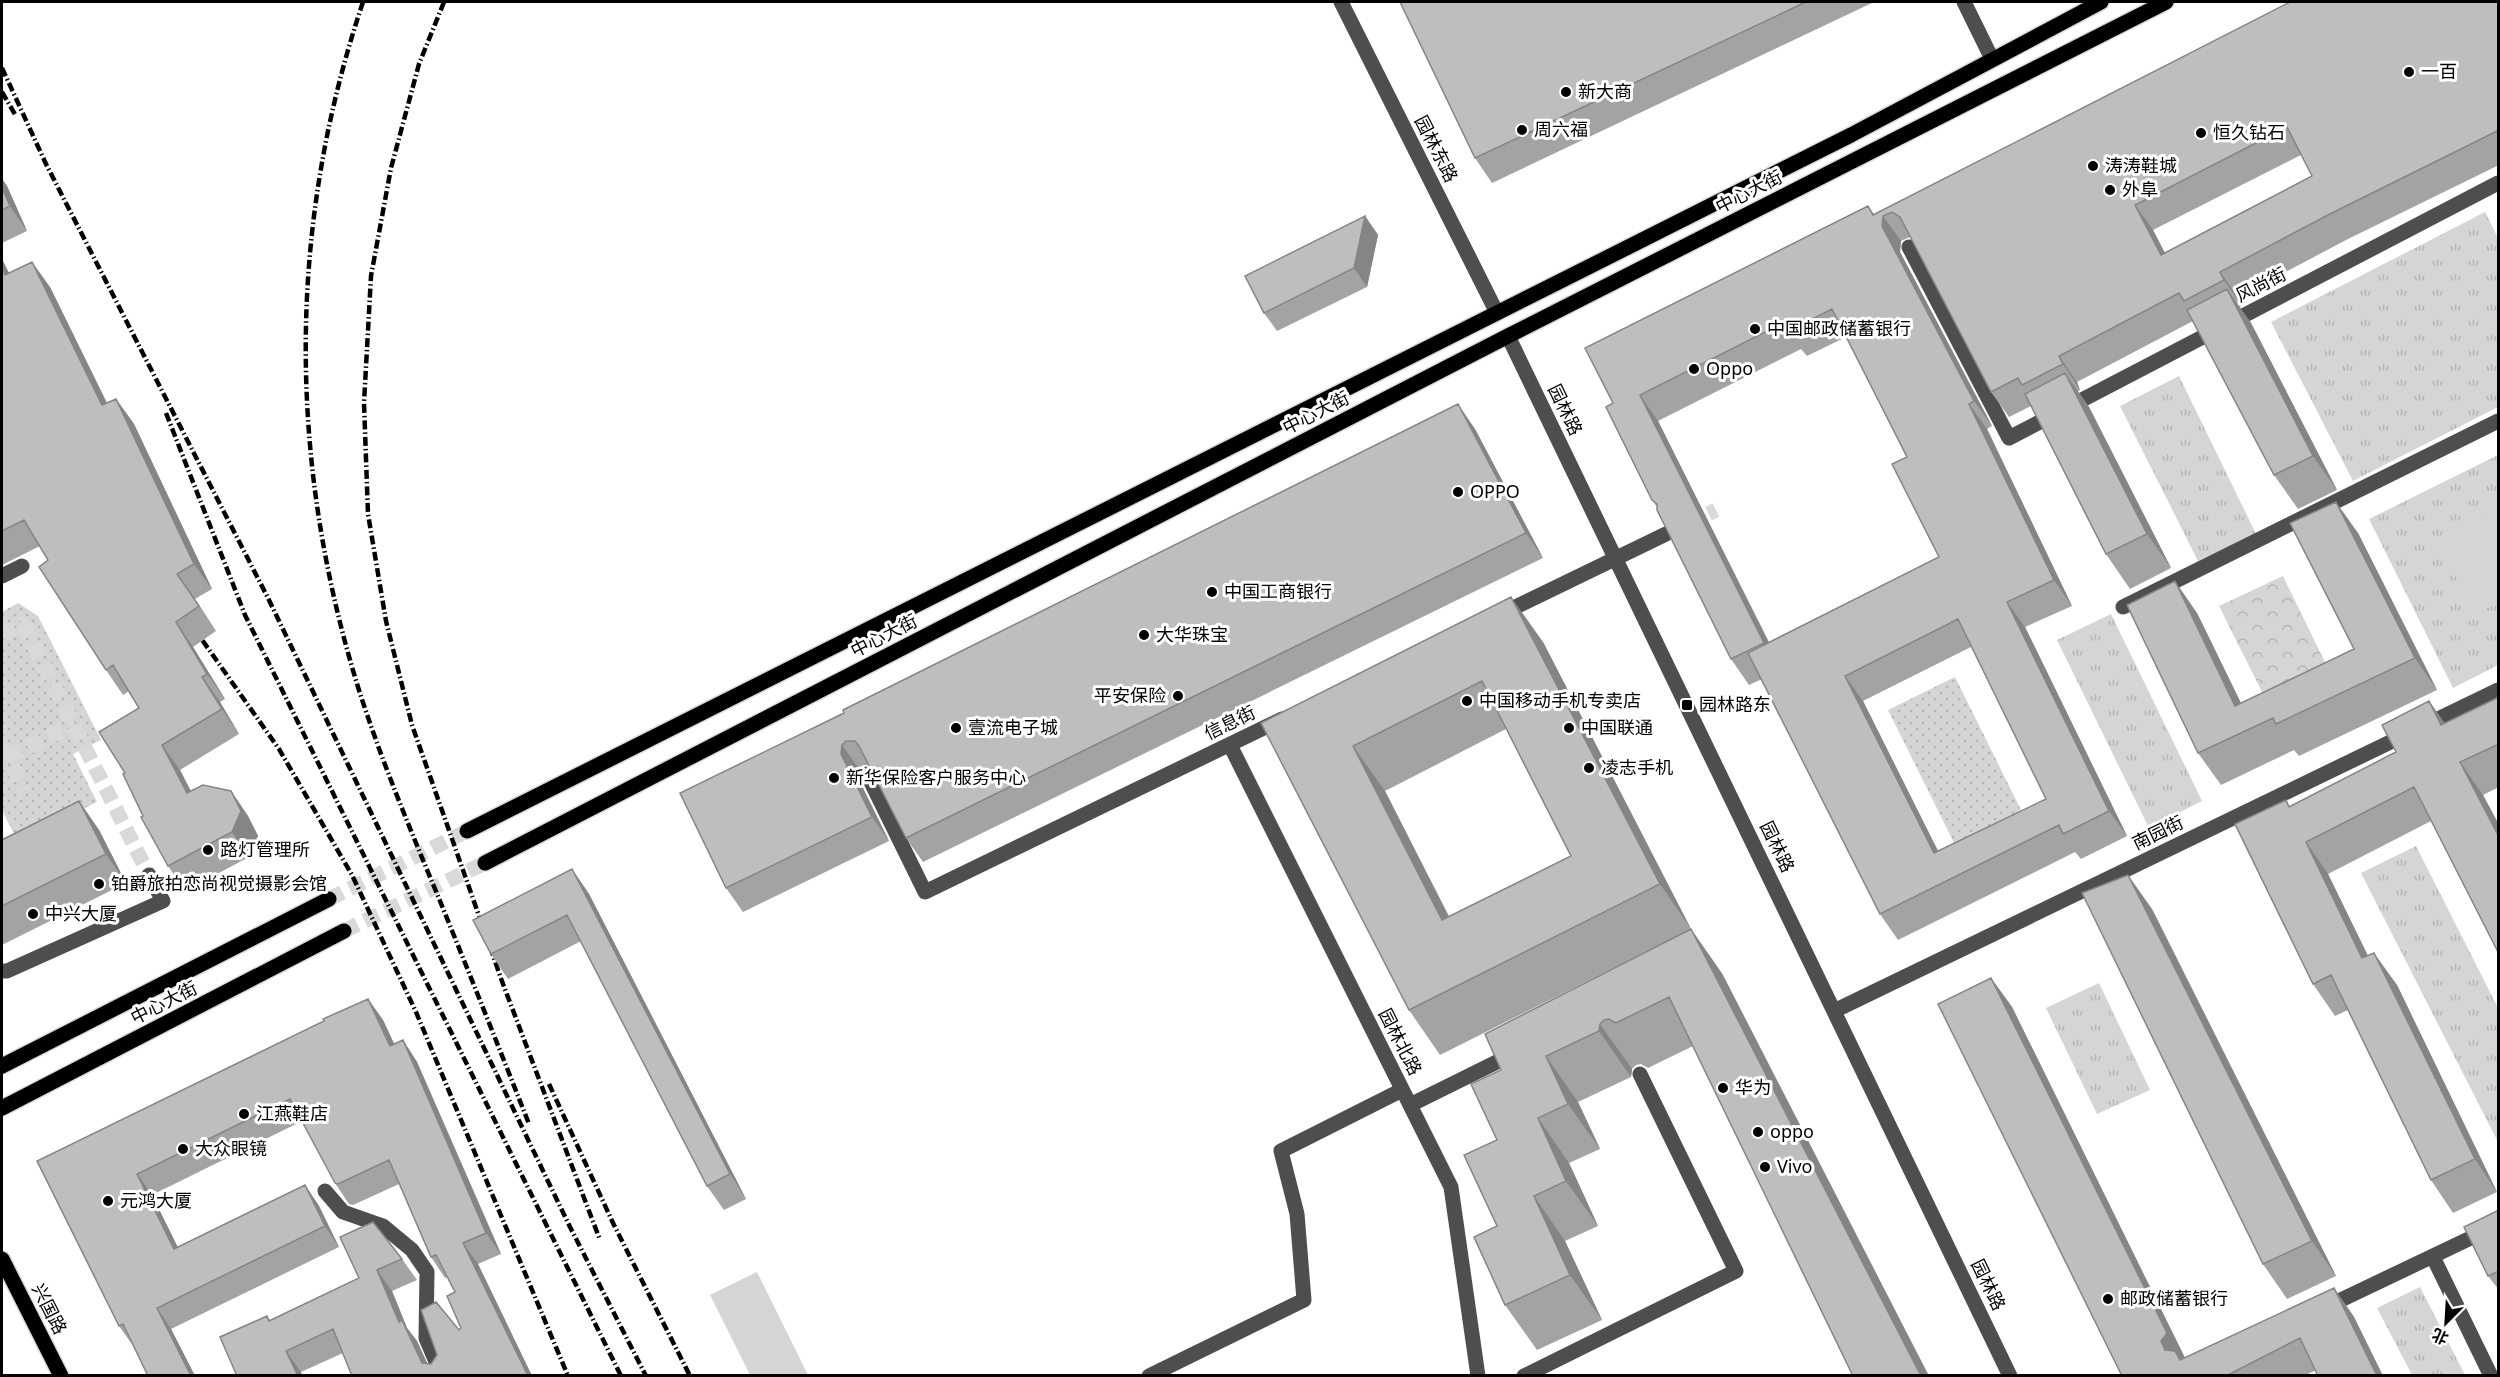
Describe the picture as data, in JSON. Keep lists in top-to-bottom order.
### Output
{
  "streets": {
    "main road": ["中心大街", "兴国路"],
    "street": [
      "园林东路",
      "风尚街",
      "园林路",
      "信息街",
      "南园街",
      "园林北路"
    ]
  },
  "crossings": [
    ["园林东路", "中心大街"],
    ["中心大街", "园林路"],
    ["园林路", "南园街"],
    ["信息街", "园林北路"]
  ],
  "places": {
    "other": [
      "一百",
      "新大商",
      "周六福",
      "恒久钻石",
      "涛涛鞋城",
      "外阜",
      "中国邮政储蓄银行",
      "Oppo",
      "OPPO",
      "中国工商银行",
      "大华珠宝",
      "平安保险",
      "中国移动手机专卖店",
      "壹流电子城",
      "中国联通",
      "凌志手机",
      "新华保险客户服务中心",
      "路灯管理所",
      "铂爵旅拍恋尚视觉摄影会馆",
      "中兴大厦",
      "华为",
      "江燕鞋店",
      "oppo",
      "大众眼镜",
      "Vivo",
      "元鸿大厦",
      "邮政储蓄银行"
    ],
    "transit": ["园林路东"]
  },
  "north": "bottom left"
}
